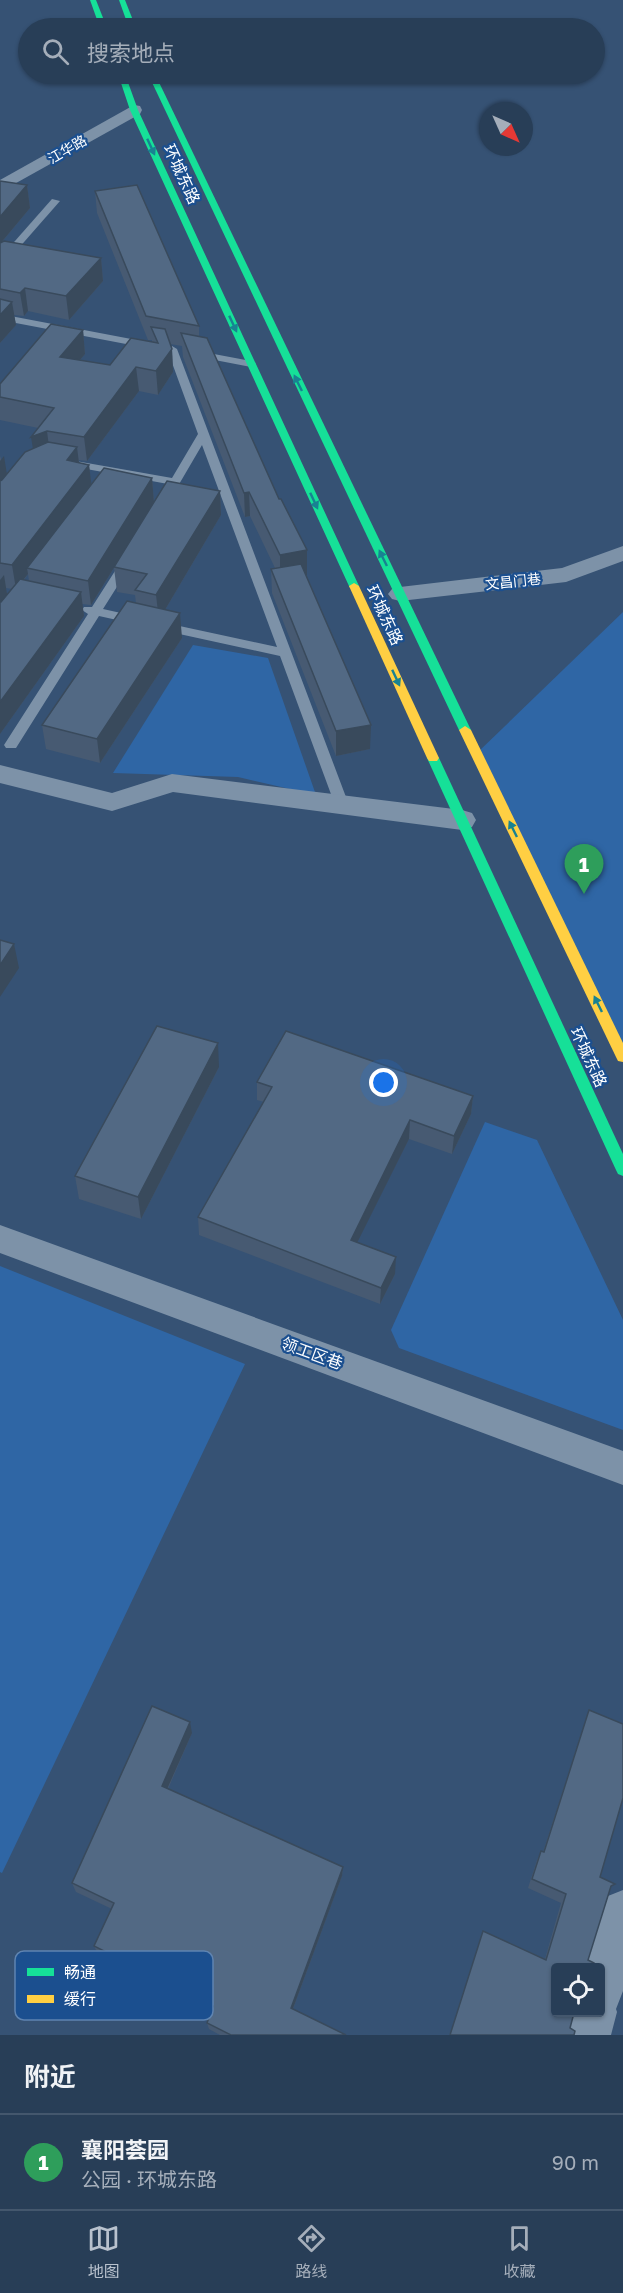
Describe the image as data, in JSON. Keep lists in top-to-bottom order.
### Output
{
  "streets": {
    "main road": ["环城东路"],
    "street": ["江华路", "文昌门巷", "领工区巷"]
  },
  "crossings": [
    ["江华路", "环城东路"],
    ["环城东路", "文昌门巷"]
  ],
  "legend": ["畅通", "缓行"],
  "north": "bottom right",
  "page": {
    "search": "搜索地点",
    "pins": "1",
    "heading": "附近",
    "list": [
      {
        "mark": "1",
        "name": "襄阳荟园",
        "note": "公园 · 环城东路",
        "value": "90 m"
      }
    ],
    "nav": ["地图", "路线", "收藏"]
  }
}
